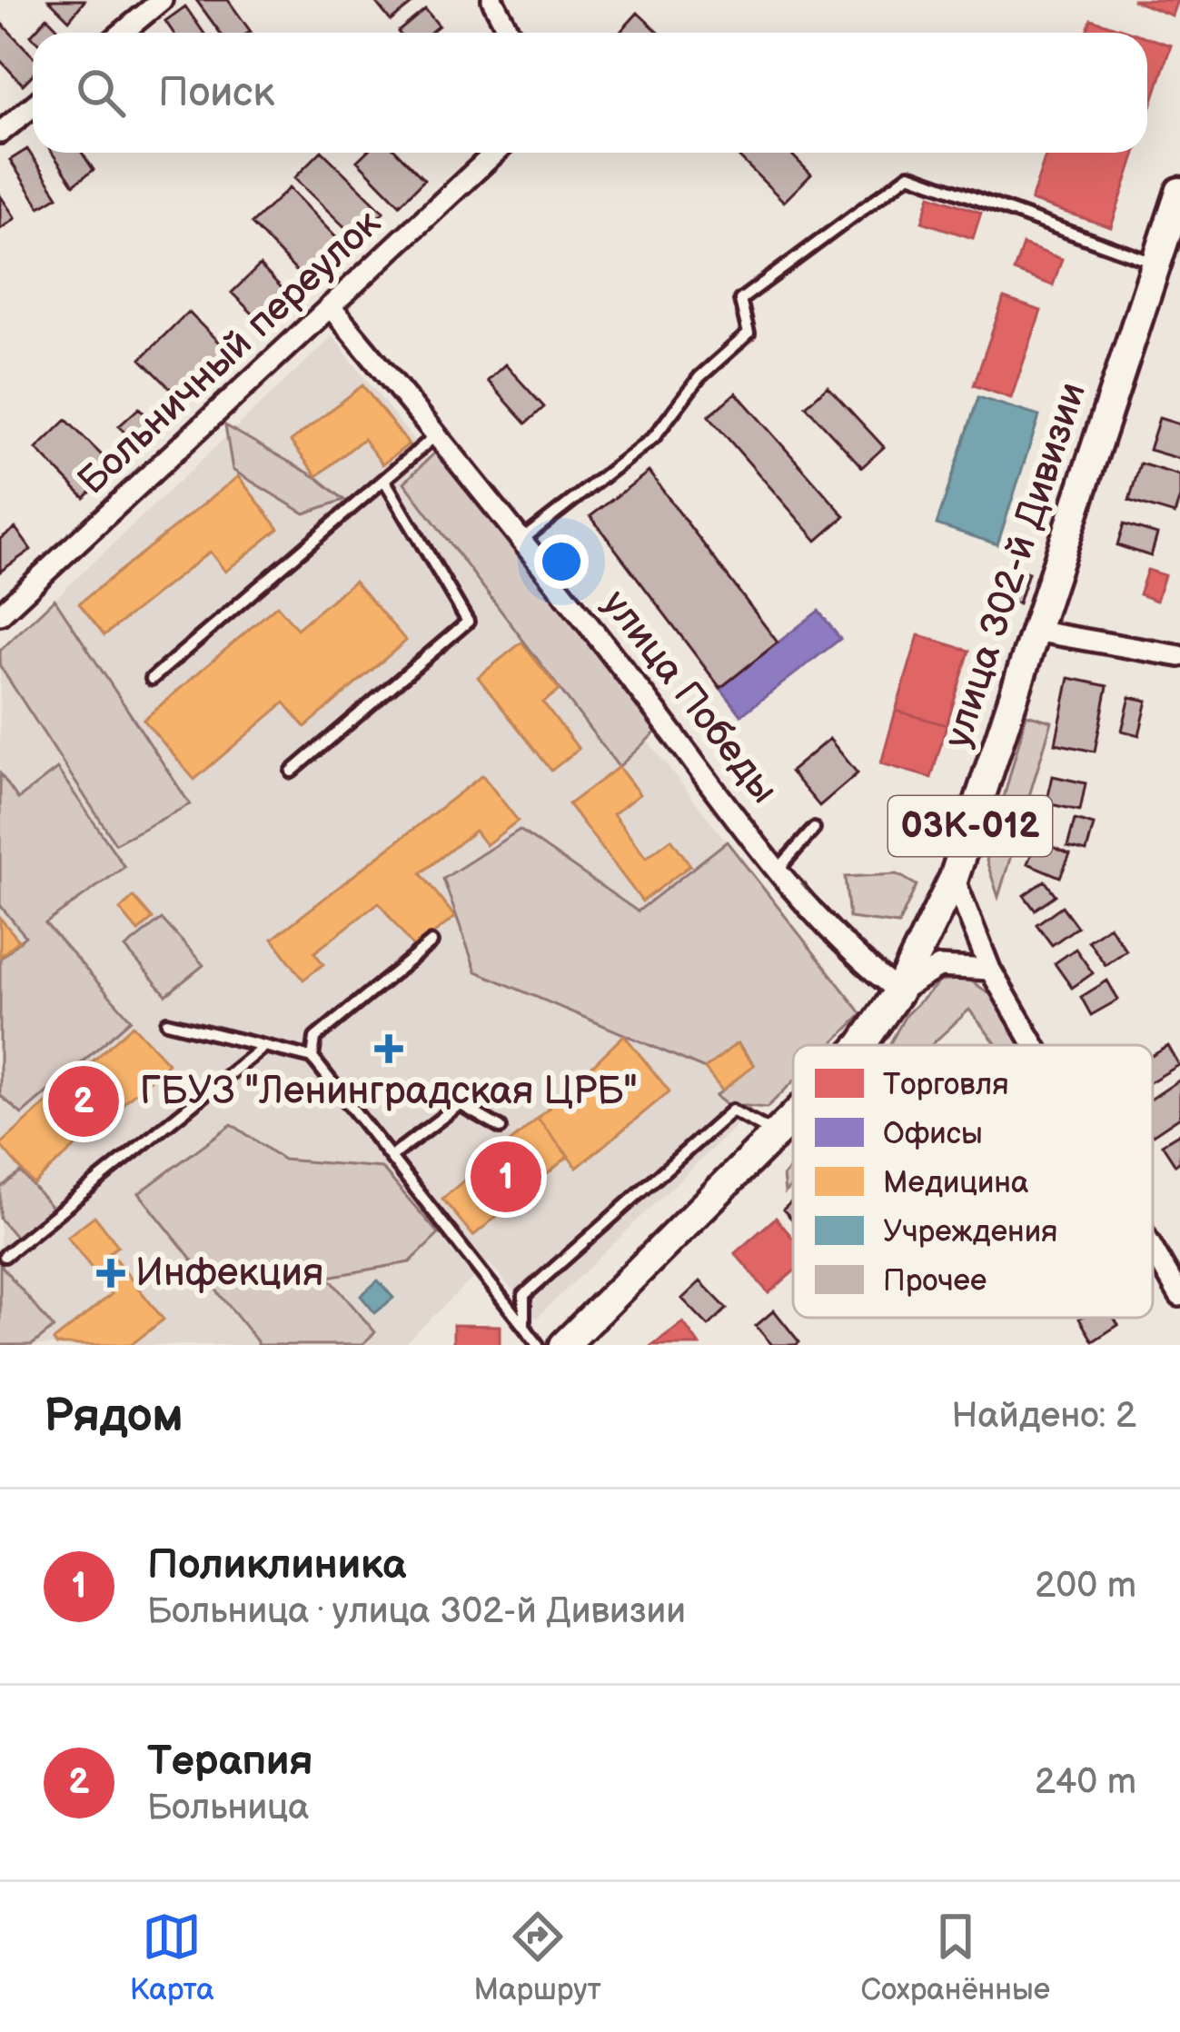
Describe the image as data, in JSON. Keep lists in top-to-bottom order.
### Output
{
  "streets": {
    "main road": ["улица 302-й Дивизии", "03К-012"],
    "street": ["Больничный переулок", "улица Победы"]
  },
  "crossings": [
    ["Больничный переулок", "улица Победы"],
    ["улица 302-й Дивизии", "улица Победы"]
  ],
  "places": {
    "health": ["ГБУЗ \"Ленинградская ЦРБ\"", "Инфекция"]
  },
  "legend": [
    "Торговля",
    "Офисы",
    "Медицина",
    "Учреждения",
    "Прочее"
  ],
  "page": {
    "search": "Поиск",
    "pins": ["2", "1"],
    "heading": ["Рядом", "Найдено: 2"],
    "list": [
      {
        "mark": "1",
        "name": "Поликлиника",
        "note": "Больница · улица 302-й Дивизии",
        "value": "200 m"
      },
      {
        "mark": "2",
        "name": "Терапия",
        "note": "Больница",
        "value": "240 m"
      }
    ],
    "nav": ["Карта", "Маршрут", "Сохранённые"]
  }
}
